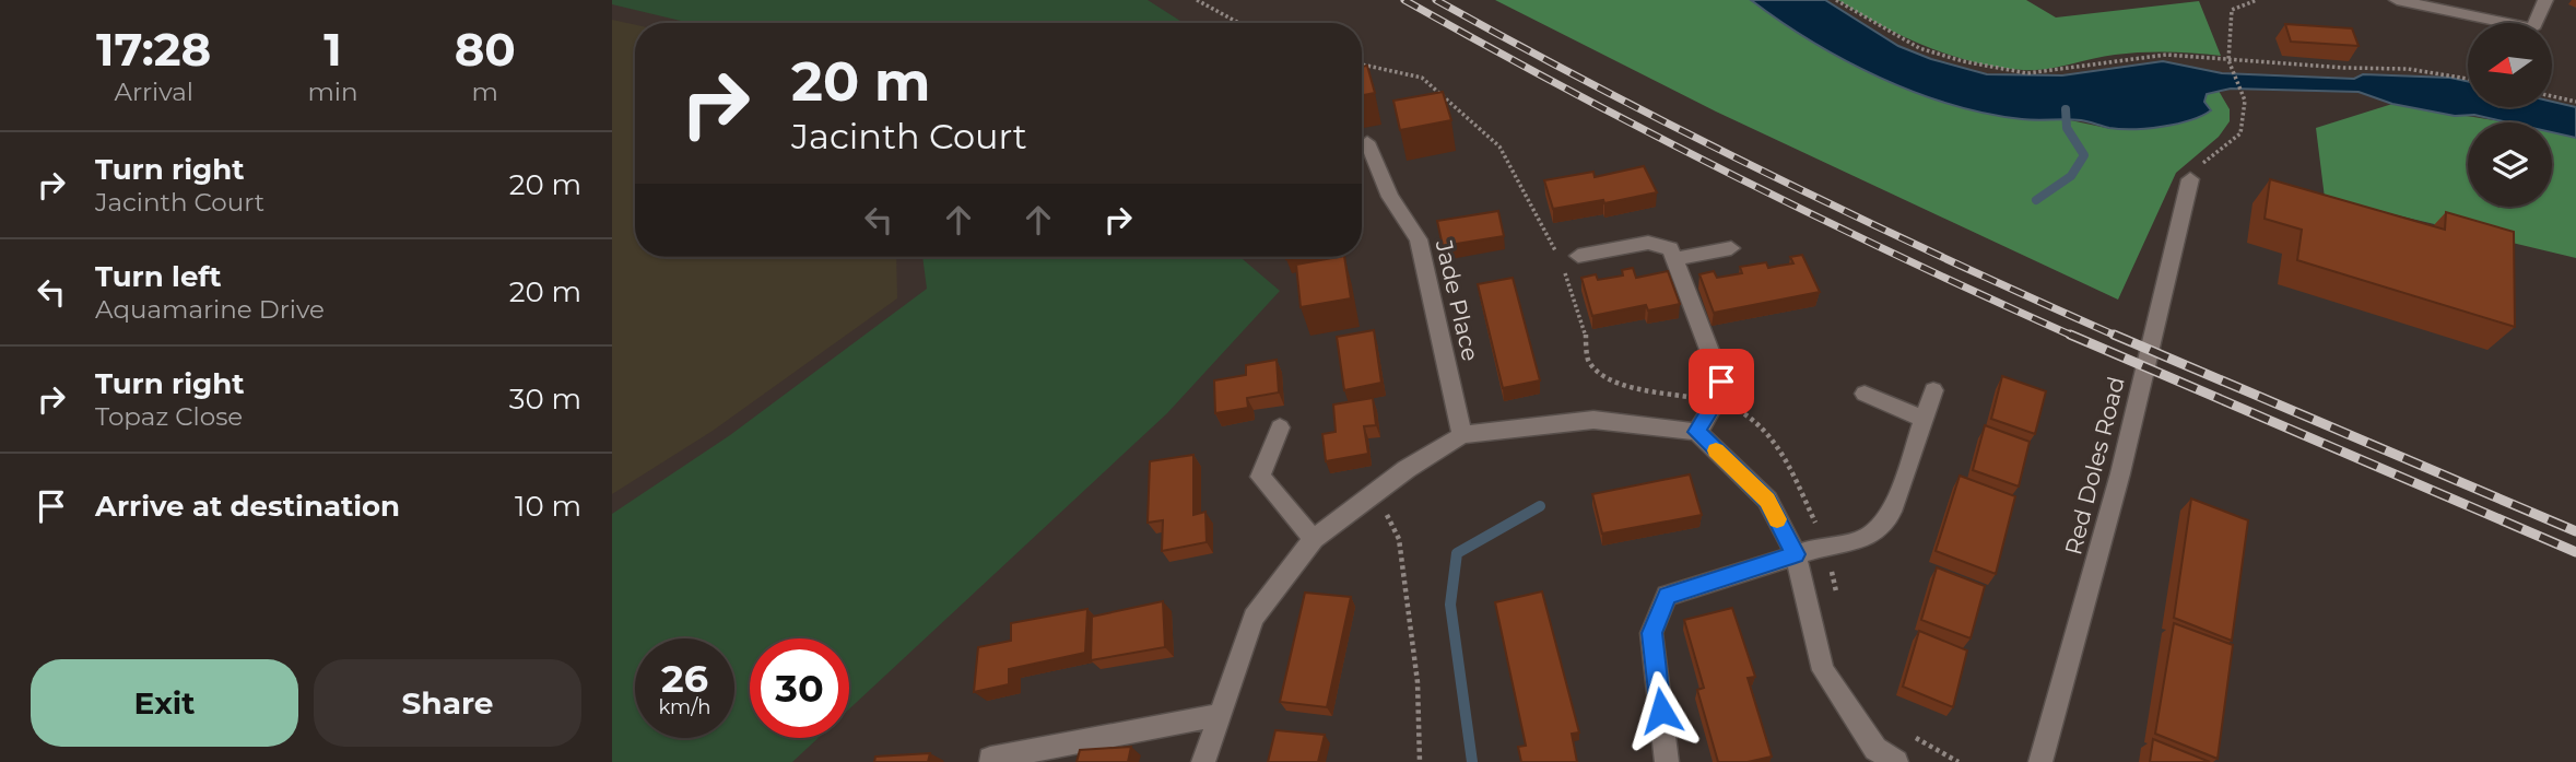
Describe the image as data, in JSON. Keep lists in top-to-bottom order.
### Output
{
  "streets": {
    "street": ["Jade Place", "Red Doles Road"]
  },
  "north": "left",
  "page": {
    "eta": [
      "17:28",
      "Arrival",
      "1",
      "min",
      "80",
      "m"
    ],
    "turn": ["20 m", "Jacinth Court"],
    "list": [
      {
        "name": "Turn right",
        "note": "Jacinth Court",
        "value": "20 m"
      },
      {
        "name": "Turn left",
        "note": "Aquamarine Drive",
        "value": "20 m"
      },
      {
        "name": "Turn right",
        "note": "Topaz Close",
        "value": "30 m"
      },
      {
        "name": "Arrive at destination",
        "value": "10 m"
      }
    ],
    "speed": "26 km/h",
    "limit": "30",
    "buttons": ["Exit", "Share"]
  }
}
